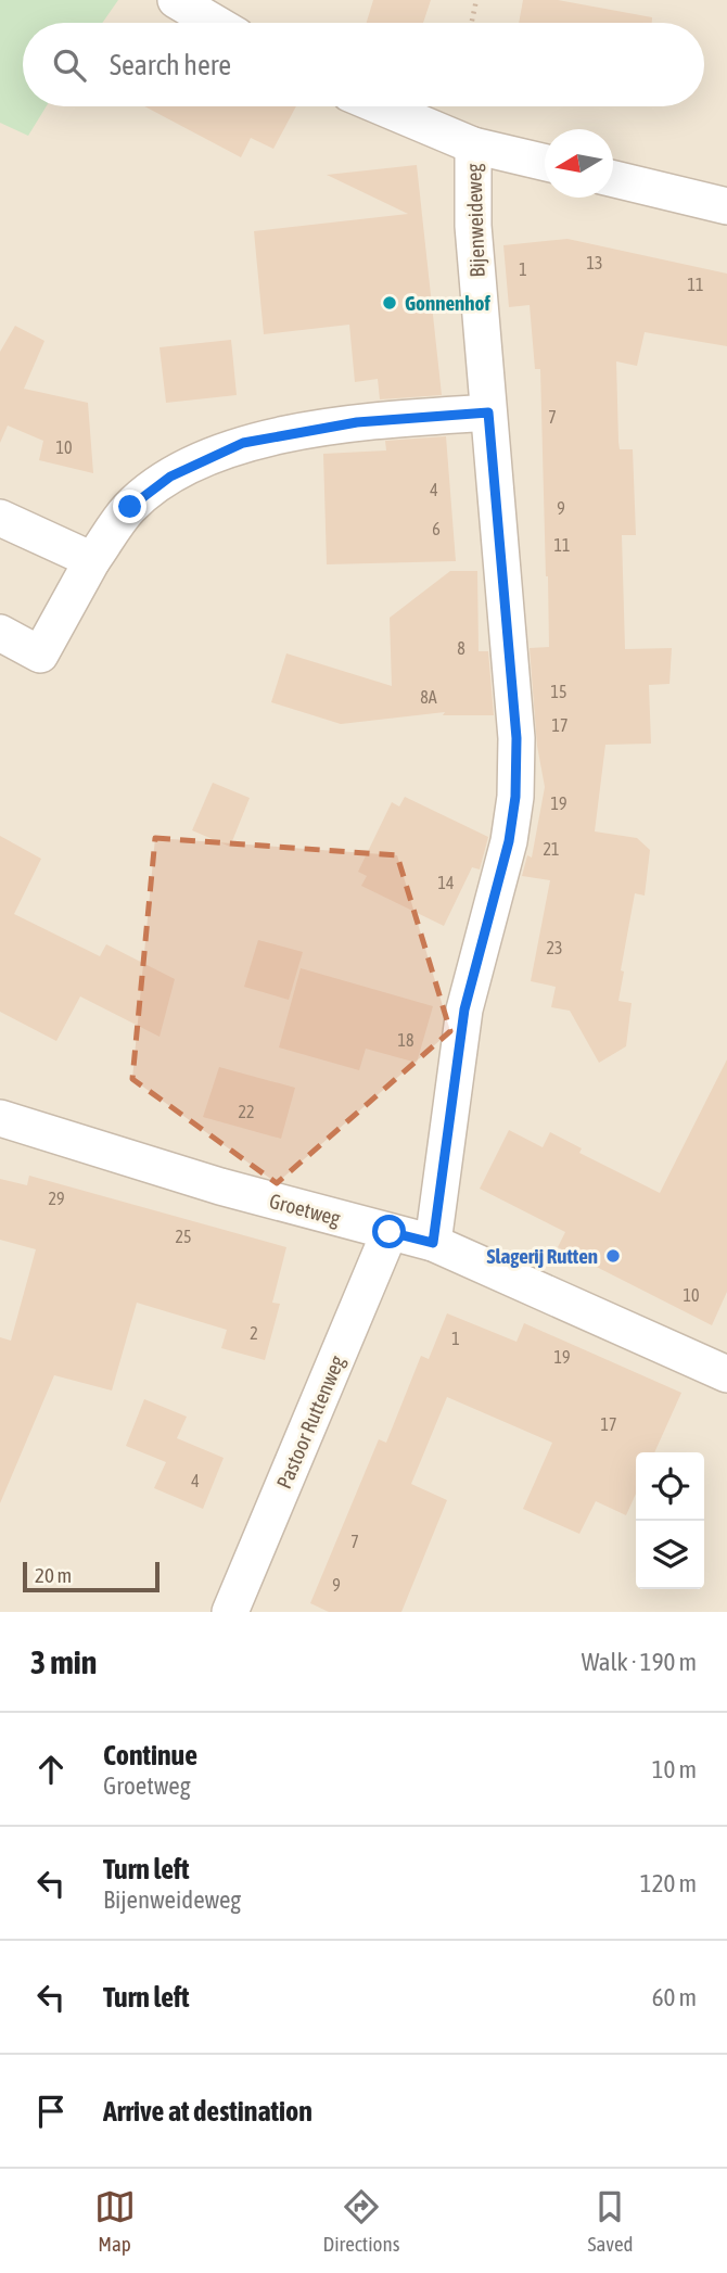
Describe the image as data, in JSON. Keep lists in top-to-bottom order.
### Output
{
  "streets": {
    "street": ["Bijenweideweg", "Groetweg", "Pastoor Ruttenweg"]
  },
  "crossings": [
    ["Bijenweideweg", "Groetweg"],
    ["Groetweg", "Pastoor Ruttenweg"]
  ],
  "places": ["Gonnenhof", "Slagerij Rutten"],
  "house_numbers": [
    "13",
    "1",
    "11",
    "7",
    "10",
    "4",
    "9",
    "6",
    "11",
    "8",
    "15",
    "8A",
    "17",
    "19",
    "21",
    "14",
    "23",
    "18",
    "22",
    "29",
    "25",
    "10",
    "2",
    "1",
    "19",
    "17",
    "4",
    "7",
    "9"
  ],
  "scale_bar": "20 m",
  "north": "left",
  "page": {
    "search": "Search here",
    "scale": "20 m",
    "heading": ["3 min", "Walk · 190 m"],
    "list": [
      ["Continue", "Groetweg", "10 m"],
      ["Turn left", "Bijenweideweg", "120 m"],
      ["Turn left", "60 m"],
      "Arrive at destination"
    ],
    "nav": ["Map", "Directions", "Saved"]
  }
}
